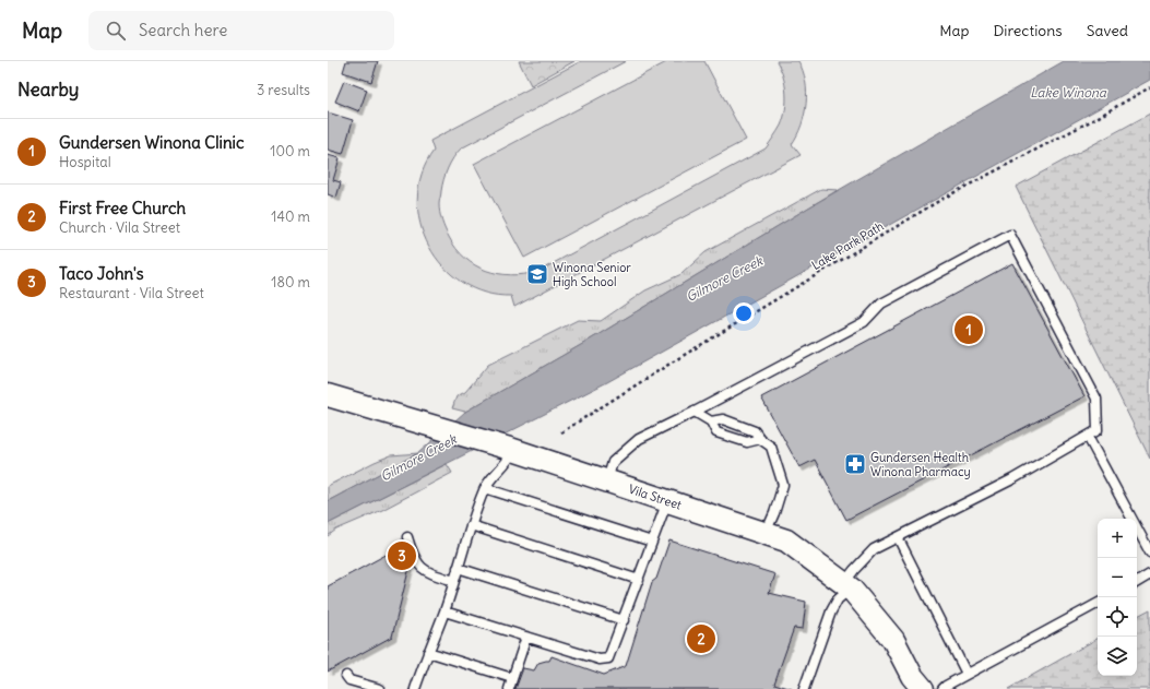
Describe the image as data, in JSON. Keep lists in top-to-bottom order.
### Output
{
  "streets": {
    "street": ["Vila Street"],
    "path": ["Lake Park Path"]
  },
  "water": ["Lake Winona", "Gilmore Creek"],
  "places": {
    "school or university": ["Winona Senior High School"],
    "pharmacy": ["Gundersen Health Winona Pharmacy"]
  },
  "page": {
    "header": "Map",
    "search": "Search here",
    "nav": ["Map", "Directions", "Saved"],
    "heading": ["Nearby", "3 results"],
    "list": [
      {
        "mark": "1",
        "name": "Gundersen Winona Clinic",
        "note": "Hospital",
        "value": "100 m"
      },
      {
        "mark": "2",
        "name": "First Free Church",
        "note": "Church · Vila Street",
        "value": "140 m"
      },
      {
        "mark": "3",
        "name": "Taco John's",
        "note": "Restaurant · Vila Street",
        "value": "180 m"
      }
    ],
    "pins": ["1", "3", "2"],
    "map_buttons": ["+", "−"]
  }
}
